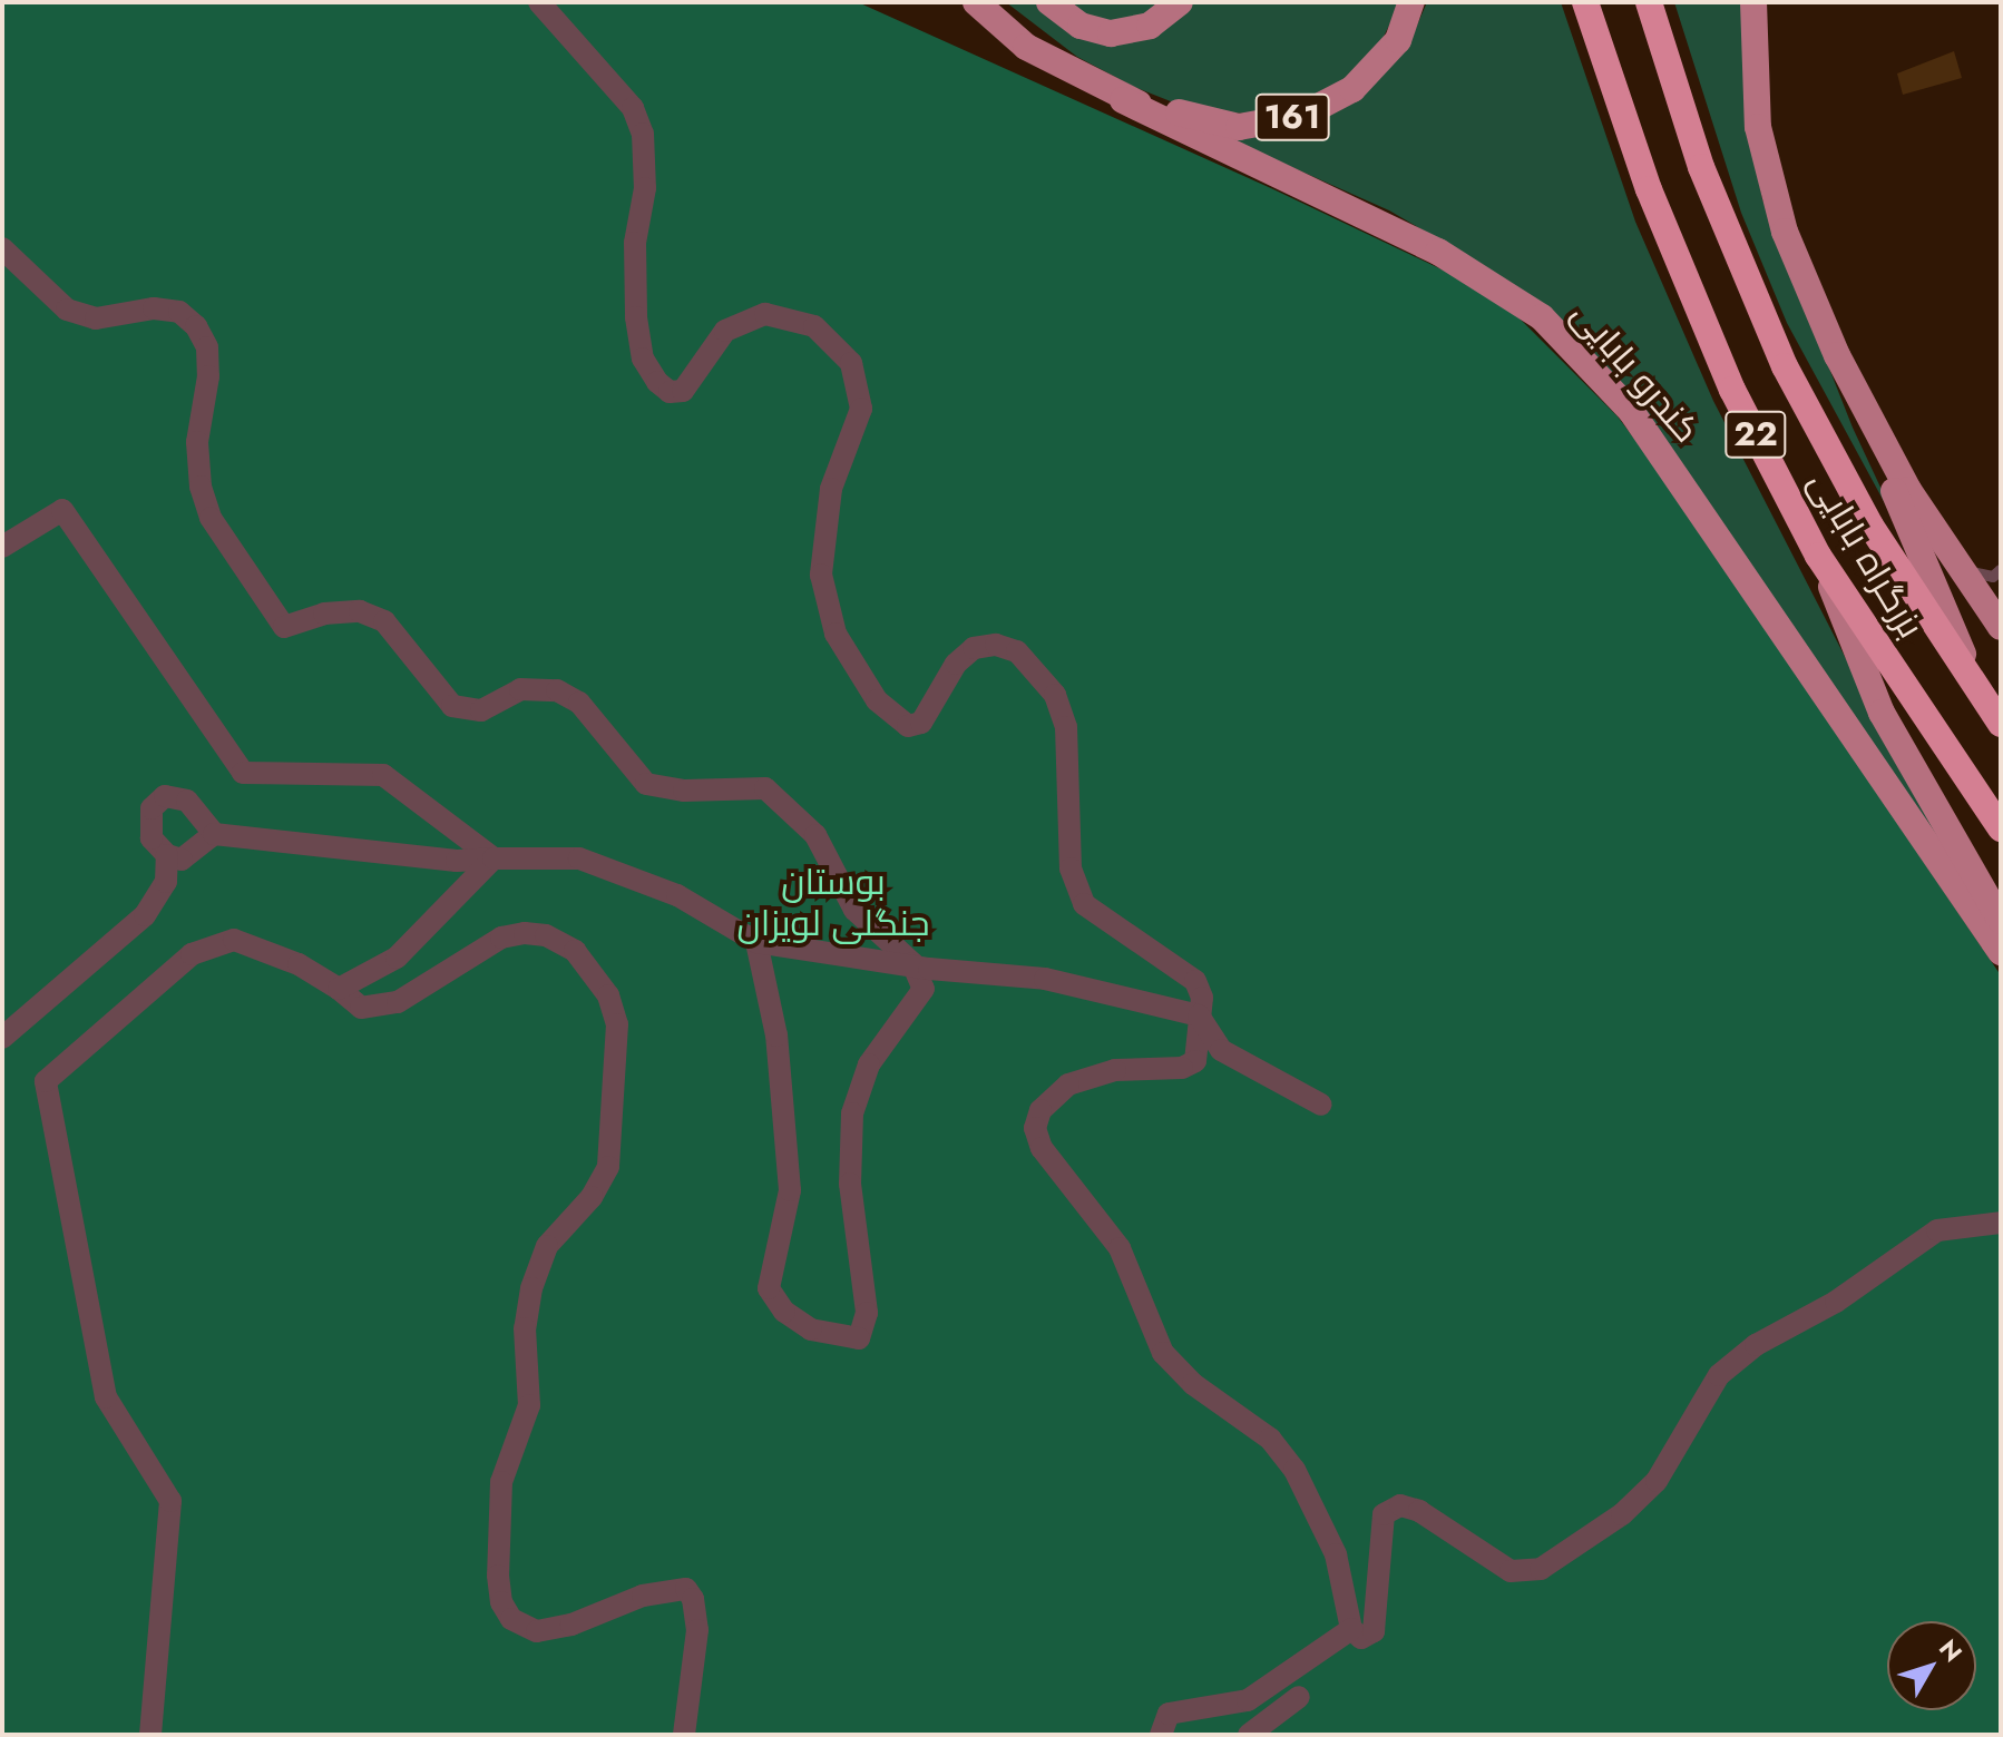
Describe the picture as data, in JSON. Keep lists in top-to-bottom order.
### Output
{
  "streets": {
    "highway": ["22", "بزرگراه بابایی"],
    "main road": ["161", "کندرو بابایی"]
  },
  "crossings": [
    ["161", "کندرو بابایی"]
  ],
  "parks": ["بوستان جنگلی لویزان"],
  "north": "top right"
}
